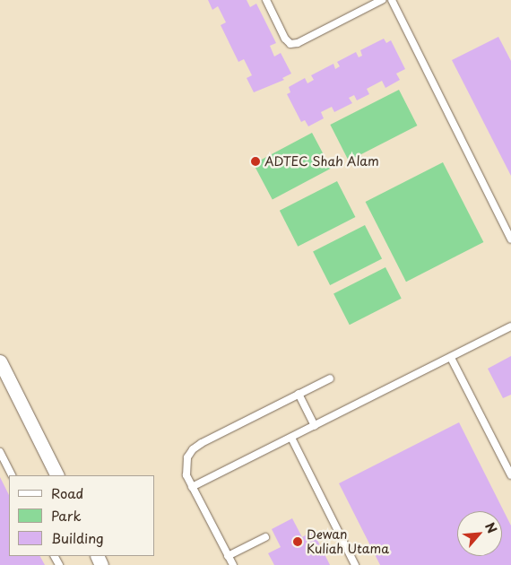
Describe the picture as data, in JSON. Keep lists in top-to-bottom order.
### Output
{
  "places": ["ADTEC Shah Alam", "Dewan Kuliah Utama"],
  "legend": ["Road", "Park", "Building"],
  "north": "top right"
}
